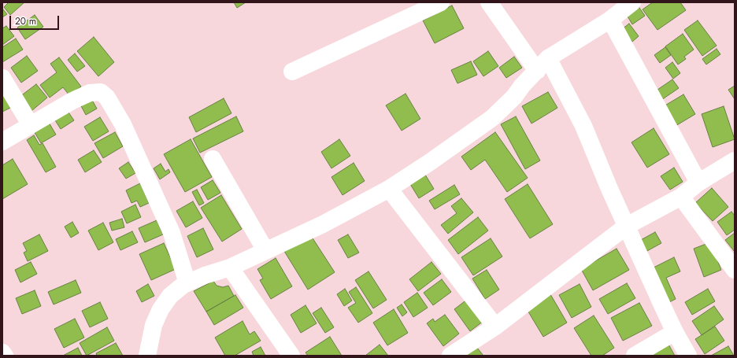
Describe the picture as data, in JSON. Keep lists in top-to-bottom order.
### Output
{
  "scale_bar": "20 m"
}
